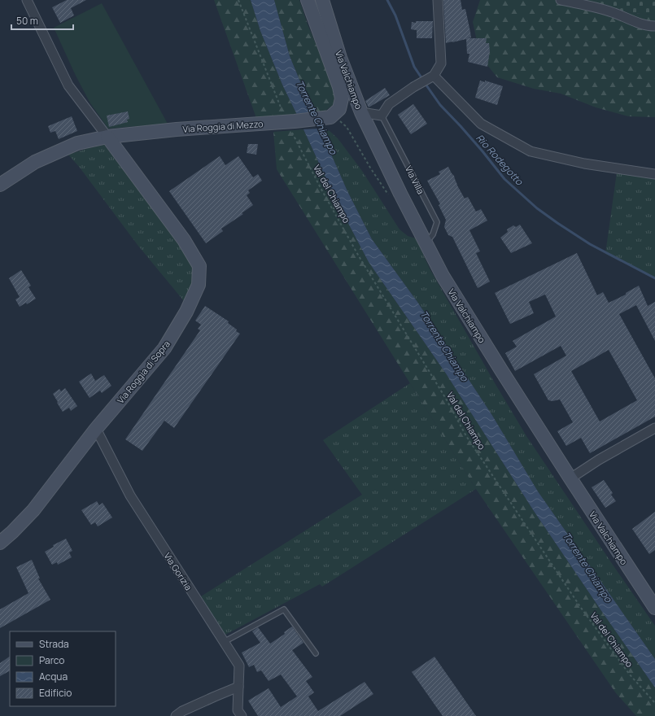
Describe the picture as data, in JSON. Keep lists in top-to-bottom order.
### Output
{
  "streets": {
    "street": [
      "Via Valchiampo",
      "Via Roggia di Mezzo",
      "Via Roggia di Sopra",
      "Via Gorizia"
    ],
    "lane": ["Via Villa"],
    "path": ["Val del Chiampo"]
  },
  "crossings": [
    ["Via Valchiampo", "Via Villa"],
    ["Via Roggia di Mezzo", "Val del Chiampo"],
    ["Via Roggia di Mezzo", "Via Roggia di Sopra"],
    ["Via Roggia di Sopra", "Via Gorizia"]
  ],
  "water": ["Torrente Chiampo", "Rio Rodegotto"],
  "legend": [
    "Strada",
    "Parco",
    "Acqua",
    "Edificio"
  ],
  "scale_bar": "50 m"
}
